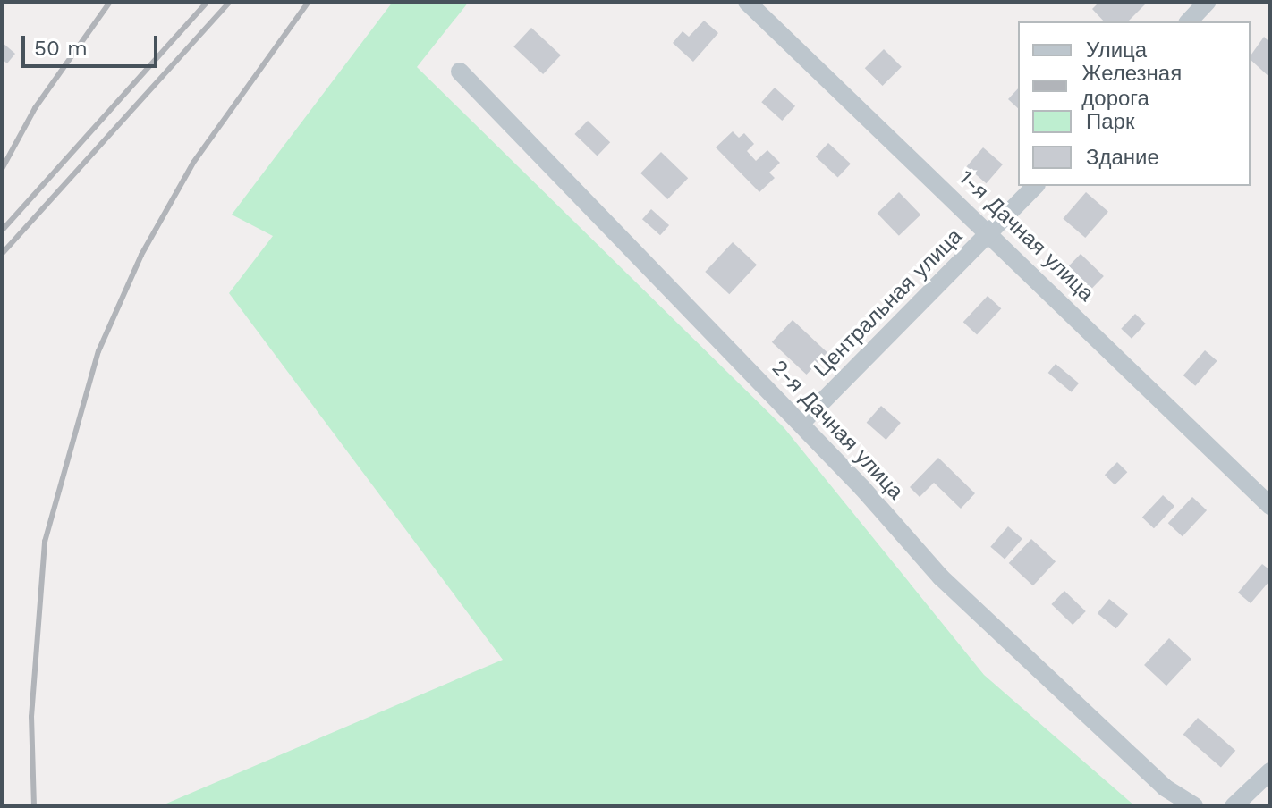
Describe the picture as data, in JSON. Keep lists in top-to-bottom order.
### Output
{
  "streets": {
    "street": ["1-я Дачная улица", "Центральная улица", "2-я Дачная улица"]
  },
  "crossings": [
    ["1-я Дачная улица", "Центральная улица"],
    ["Центральная улица", "2-я Дачная улица"]
  ],
  "legend": [
    "Улица",
    "Железная дорога",
    "Парк",
    "Здание"
  ],
  "scale_bar": "50 m"
}
